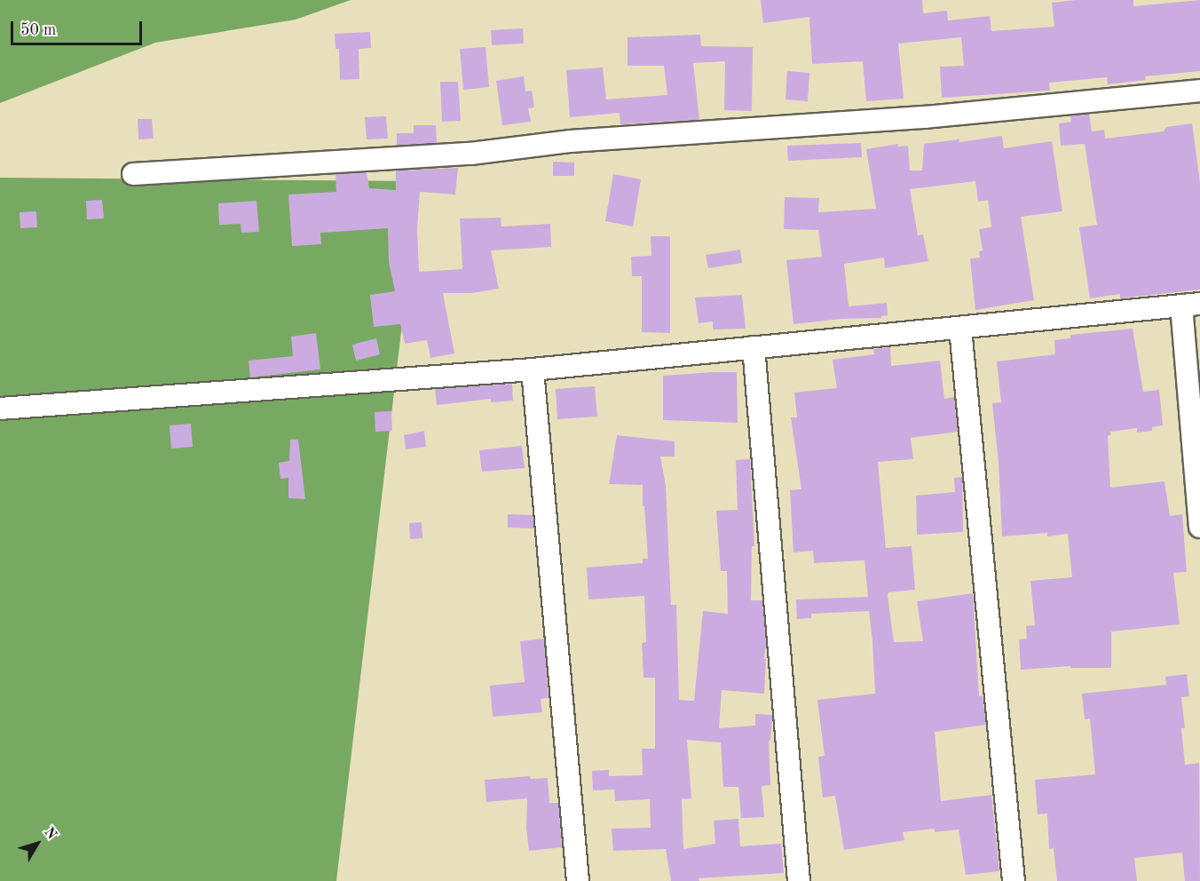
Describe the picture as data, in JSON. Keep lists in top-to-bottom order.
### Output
{
  "scale_bar": "50 m",
  "north": "top right"
}
